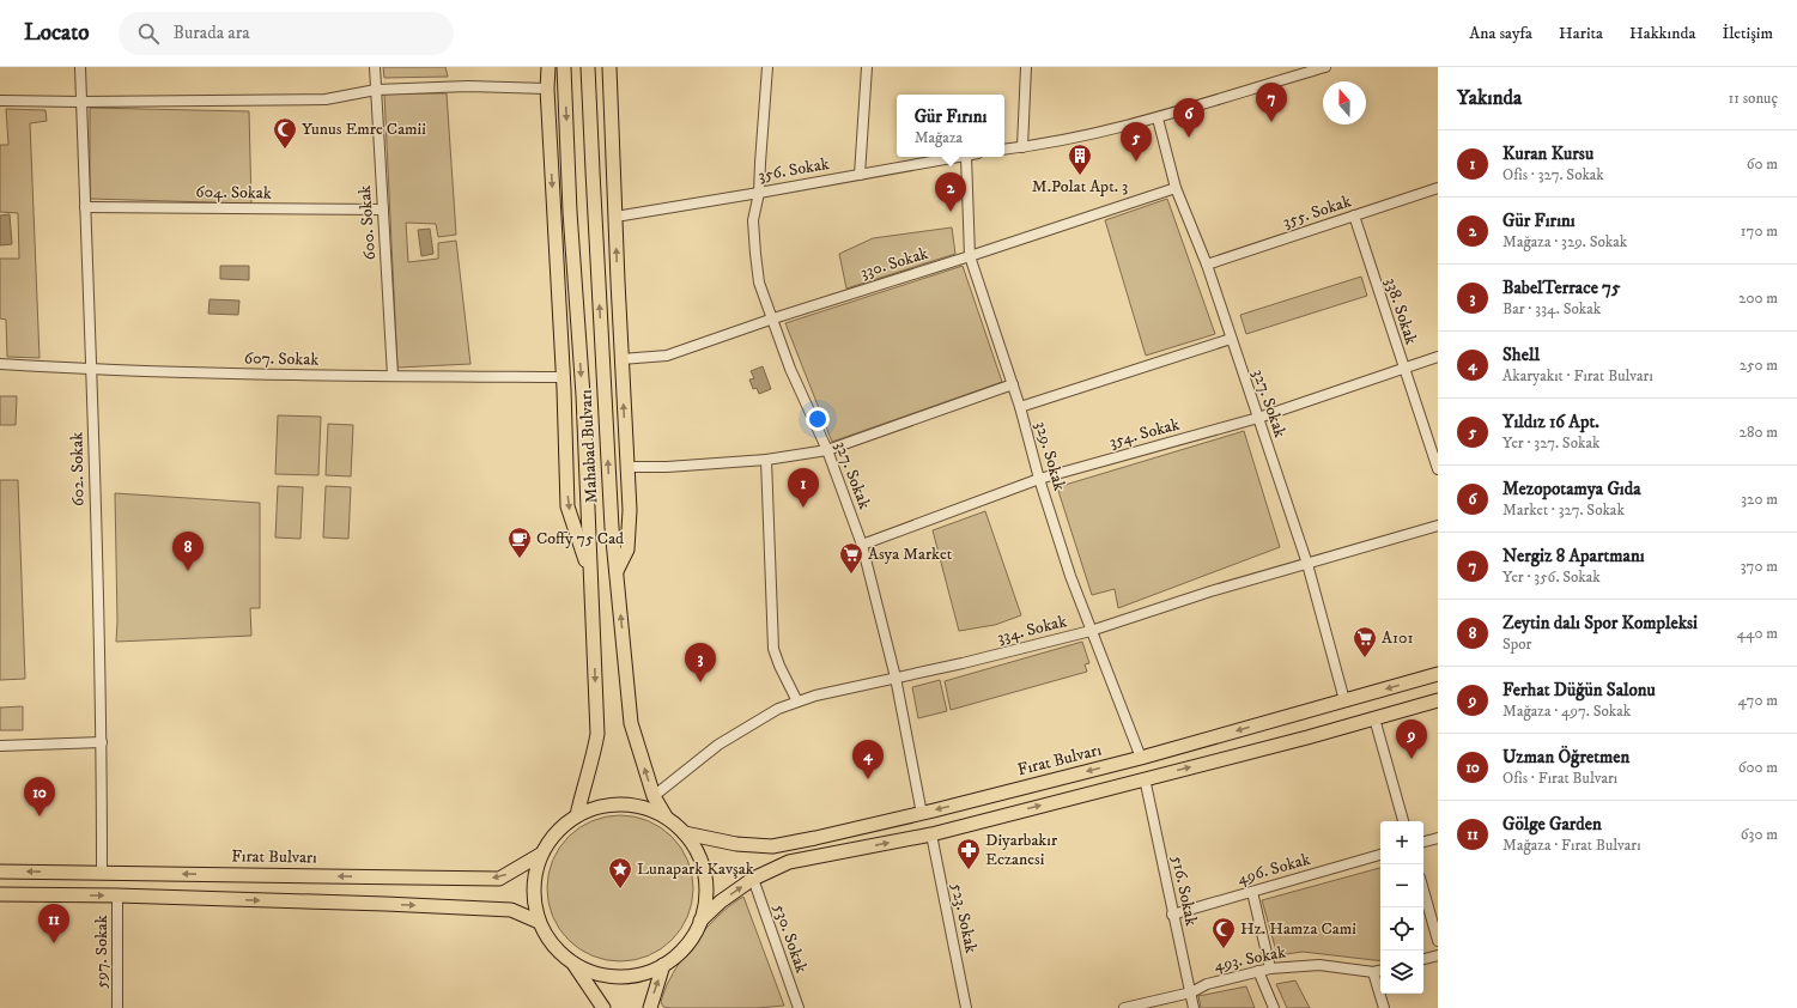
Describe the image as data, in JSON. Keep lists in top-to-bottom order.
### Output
{
  "streets": {
    "main road": ["Mahabad Bulvarı", "Fırat Bulvarı"],
    "street": [
      "356. Sokak",
      "604. Sokak",
      "355. Sokak",
      "600. Sokak",
      "330. Sokak",
      "338. Sokak",
      "607. Sokak",
      "327. Sokak",
      "354. Sokak",
      "329. Sokak",
      "602. Sokak",
      "334. Sokak",
      "496. Sokak",
      "516. Sokak",
      "523. Sokak",
      "530. Sokak",
      "597. Sokak",
      "493. Sokak"
    ]
  },
  "crossings": [
    ["356. Sokak", "327. Sokak"],
    ["604. Sokak", "600. Sokak"],
    ["604. Sokak", "602. Sokak"],
    ["355. Sokak", "338. Sokak"],
    ["355. Sokak", "327. Sokak"],
    ["600. Sokak", "607. Sokak"],
    ["330. Sokak", "327. Sokak"],
    ["330. Sokak", "329. Sokak"],
    ["338. Sokak", "354. Sokak"],
    ["607. Sokak", "602. Sokak"],
    ["327. Sokak", "354. Sokak"],
    ["327. Sokak", "334. Sokak"],
    ["327. Sokak", "Fırat Bulvarı"],
    ["354. Sokak", "329. Sokak"],
    ["Mahabad Bulvarı", "334. Sokak"],
    ["329. Sokak", "334. Sokak"],
    ["329. Sokak", "Fırat Bulvarı"],
    ["602. Sokak", "Fırat Bulvarı"],
    ["496. Sokak", "516. Sokak"],
    ["516. Sokak", "493. Sokak"]
  ],
  "places": {
    "mosque": ["Yunus Emre Camii", "Hz. Hamza Cami"],
    "building": ["M.Polat Apt. 3"],
    "cafe": ["Coffy 75 Cad"],
    "supermarket": ["Asya Market", "A101"],
    "pharmacy": ["Diyarbakır Eczanesi"],
    "place": ["Lunapark Kavşak"]
  },
  "north": "top",
  "page": {
    "header": "Locato",
    "search": "Burada ara",
    "nav": [
      "Ana sayfa",
      "Harita",
      "Hakkında",
      "İletişim"
    ],
    "heading": ["Yakında", "11 sonuç"],
    "pins": [
      "7",
      "6",
      "5",
      "2",
      "1",
      "8",
      "3",
      "9",
      "4",
      "10",
      "11"
    ],
    "popup": ["Gür Fırını", "Mağaza"],
    "list": [
      {
        "mark": "1",
        "name": "Kuran Kursu",
        "note": "Ofis · 327. Sokak",
        "value": "60 m"
      },
      {
        "mark": "2",
        "name": "Gür Fırını",
        "note": "Mağaza · 329. Sokak",
        "value": "170 m"
      },
      {
        "mark": "3",
        "name": "BabelTerrace 75",
        "note": "Bar · 334. Sokak",
        "value": "200 m"
      },
      {
        "mark": "4",
        "name": "Shell",
        "note": "Akaryakıt · Fırat Bulvarı",
        "value": "250 m"
      },
      {
        "mark": "5",
        "name": "Yıldız 16 Apt.",
        "note": "Yer · 327. Sokak",
        "value": "280 m"
      },
      {
        "mark": "6",
        "name": "Mezopotamya Gıda",
        "note": "Market · 327. Sokak",
        "value": "320 m"
      },
      {
        "mark": "7",
        "name": "Nergiz 8 Apartmanı",
        "note": "Yer · 356. Sokak",
        "value": "370 m"
      },
      {
        "mark": "8",
        "name": "Zeytin dalı Spor Kompleksi",
        "note": "Spor",
        "value": "440 m"
      },
      {
        "mark": "9",
        "name": "Ferhat Düğün Salonu",
        "note": "Mağaza · 497. Sokak",
        "value": "470 m"
      },
      {
        "mark": "10",
        "name": "Uzman Öğretmen",
        "note": "Ofis · Fırat Bulvarı",
        "value": "600 m"
      },
      {
        "mark": "11",
        "name": "Gölge Garden",
        "note": "Mağaza · Fırat Bulvarı",
        "value": "630 m"
      }
    ],
    "map_buttons": ["+", "−"]
  }
}
